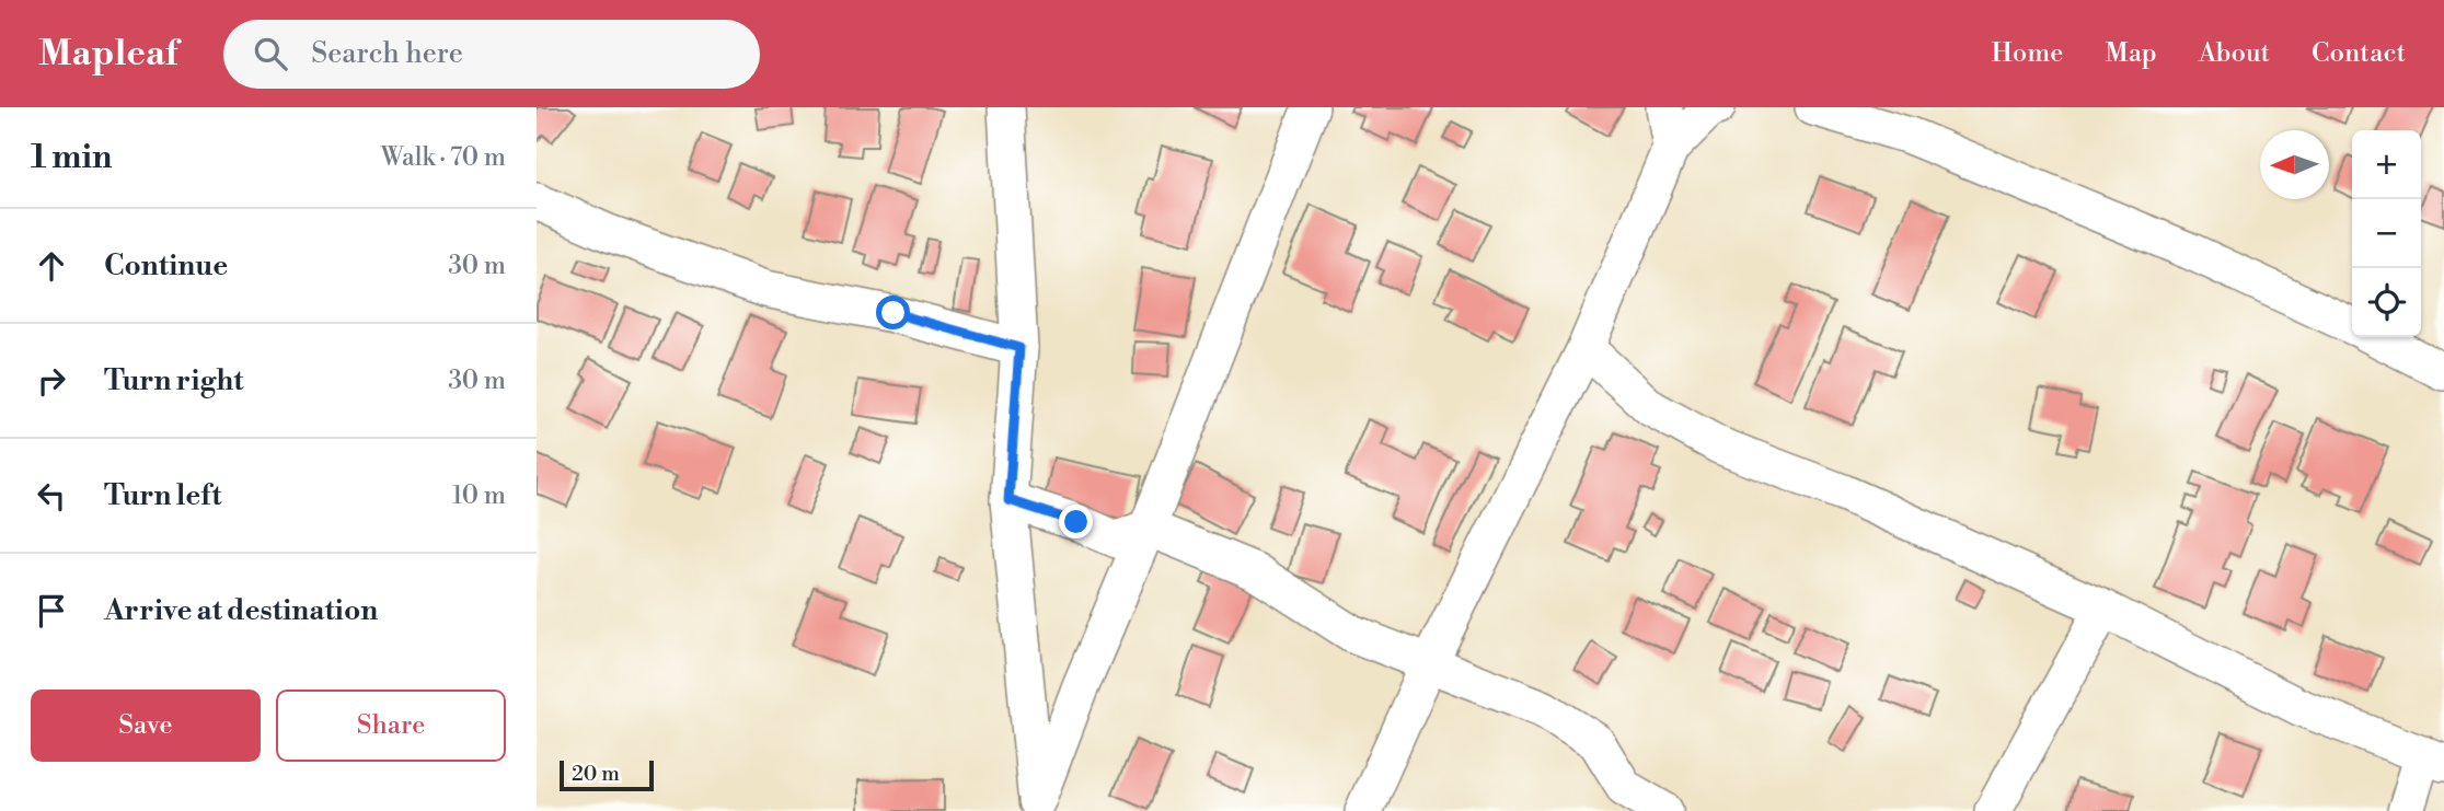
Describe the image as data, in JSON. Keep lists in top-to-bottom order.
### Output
{
  "scale_bar": "20 m",
  "north": "left",
  "page": {
    "header": "Mapleaf",
    "search": "Search here",
    "nav": [
      "Home",
      "Map",
      "About",
      "Contact"
    ],
    "heading": ["1 min", "Walk · 70 m"],
    "map_buttons": ["+", "−"],
    "list": [
      ["Continue", "30 m"],
      ["Turn right", "30 m"],
      ["Turn left", "10 m"],
      "Arrive at destination"
    ],
    "buttons": ["Save", "Share"],
    "scale": "20 m"
  }
}
